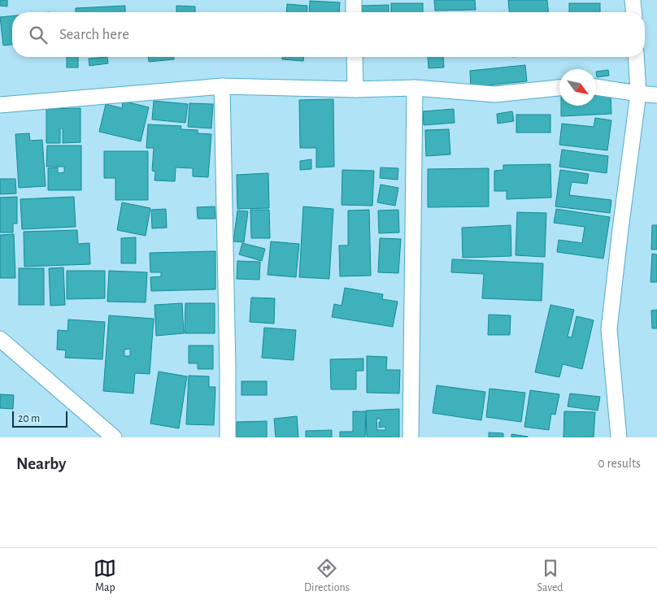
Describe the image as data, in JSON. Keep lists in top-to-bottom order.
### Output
{
  "scale_bar": "20 m",
  "north": "bottom right",
  "page": {
    "search": "Search here",
    "scale": "20 m",
    "heading": ["Nearby", "0 results"],
    "nav": ["Map", "Directions", "Saved"]
  }
}
